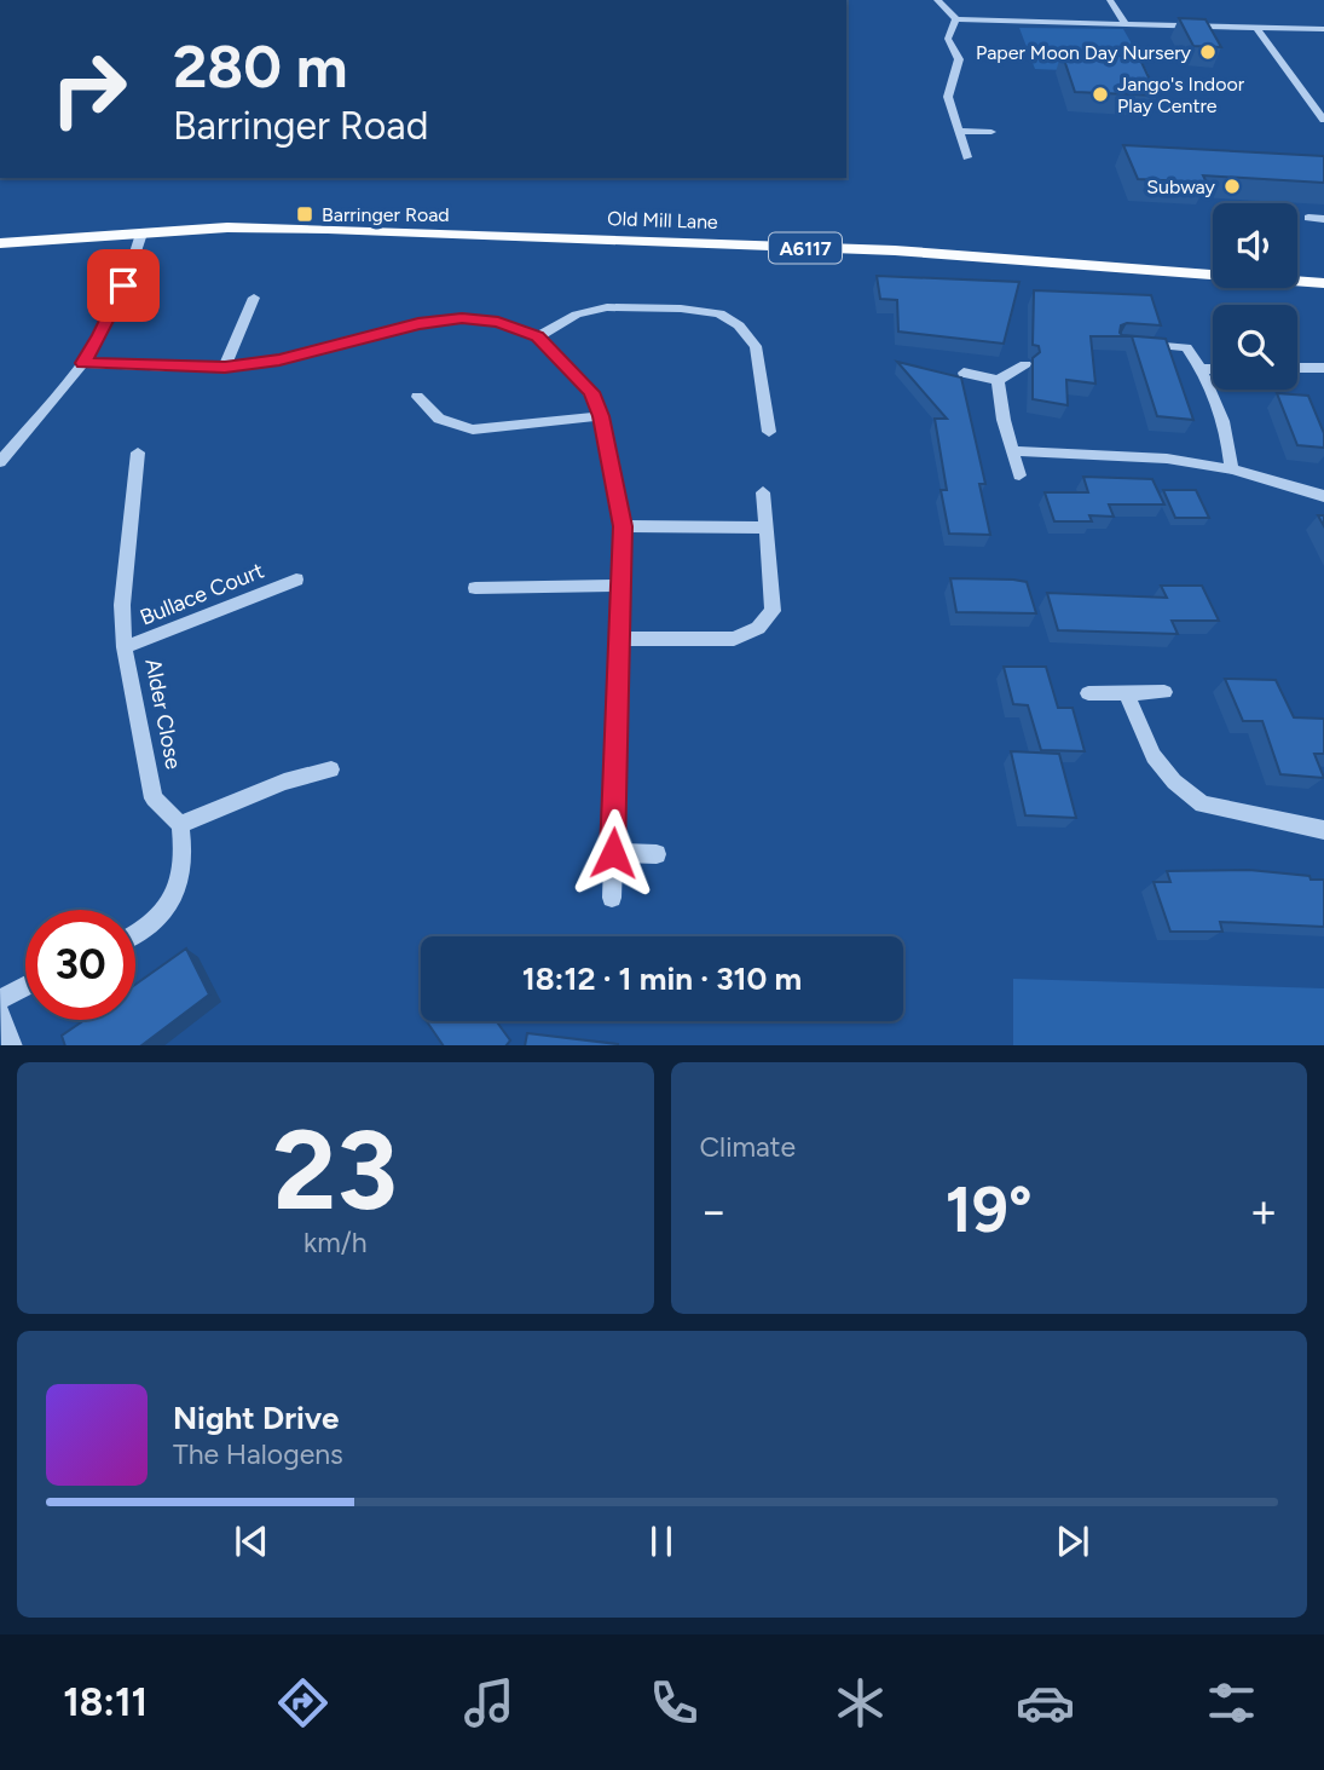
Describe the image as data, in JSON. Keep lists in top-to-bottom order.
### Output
{
  "streets": {
    "main road": ["Old Mill Lane", "A6117"],
    "street": ["Bullace Court", "Alder Close"]
  },
  "crossings": [
    ["Bullace Court", "Alder Close"]
  ],
  "places": {
    "other": ["Paper Moon Day Nursery", "Jango's Indoor Play Centre", "Subway"],
    "transit": ["Barringer Road"]
  },
  "page": {
    "turn": ["280 m", "Barringer Road"],
    "limit": "30",
    "trip": "18:12 · 1 min · 310 m",
    "tile": [
      ["23", "km/h"],
      "Climate"
    ],
    "heat": ["−", "19°", "+"],
    "song": ["Night Drive", "The Halogens"],
    "tabs": "18:11"
  }
}
